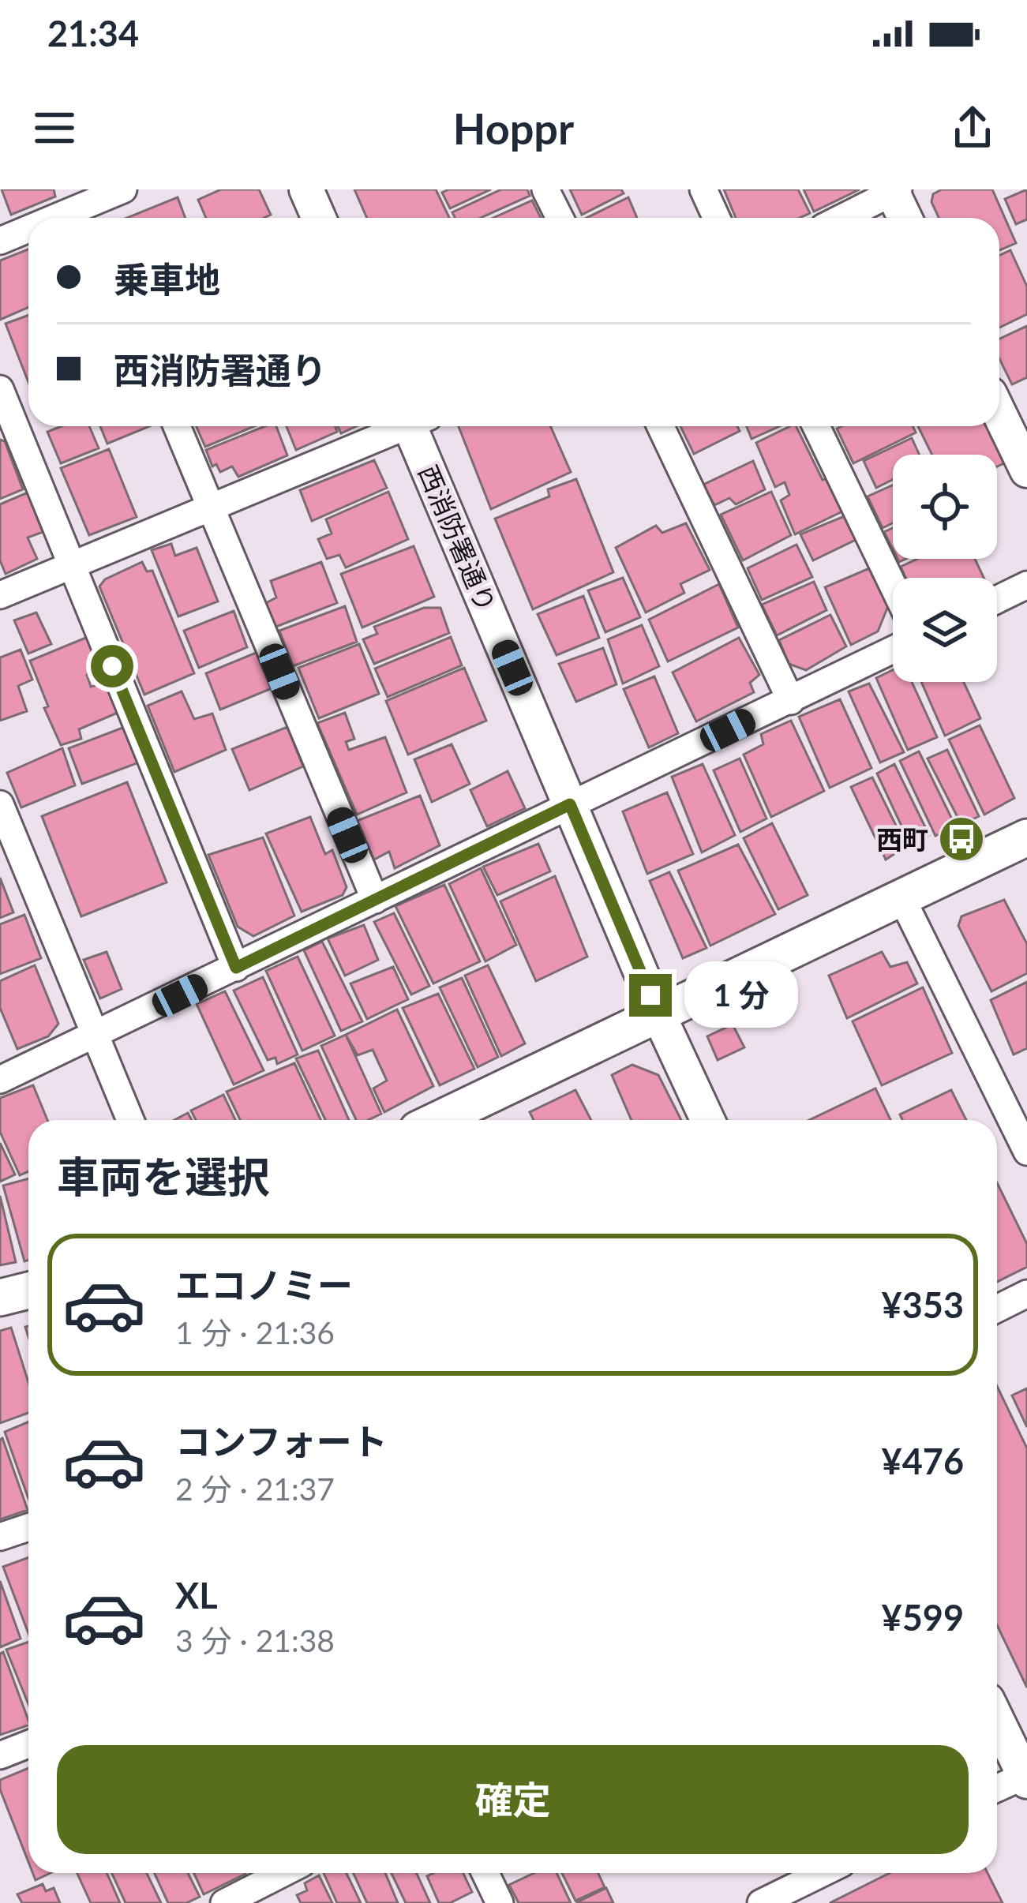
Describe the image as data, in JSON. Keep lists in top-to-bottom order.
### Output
{
  "streets": {
    "street": ["西消防署通り"]
  },
  "places": {
    "bus stop": ["西町"]
  },
  "page": {
    "status": "21:34",
    "header": "Hoppr",
    "banner": ["乗車地", "西消防署通り"],
    "bubble": "1 分",
    "heading": "車両を選択",
    "list": [
      {
        "name": "エコノミー",
        "note": "1 分 · 21:36",
        "value": "¥353"
      },
      {
        "name": "コンフォート",
        "note": "2 分 · 21:37",
        "value": "¥476"
      },
      {
        "name": "XL",
        "note": "3 分 · 21:38",
        "value": "¥599"
      }
    ],
    "buttons": "確定"
  }
}
